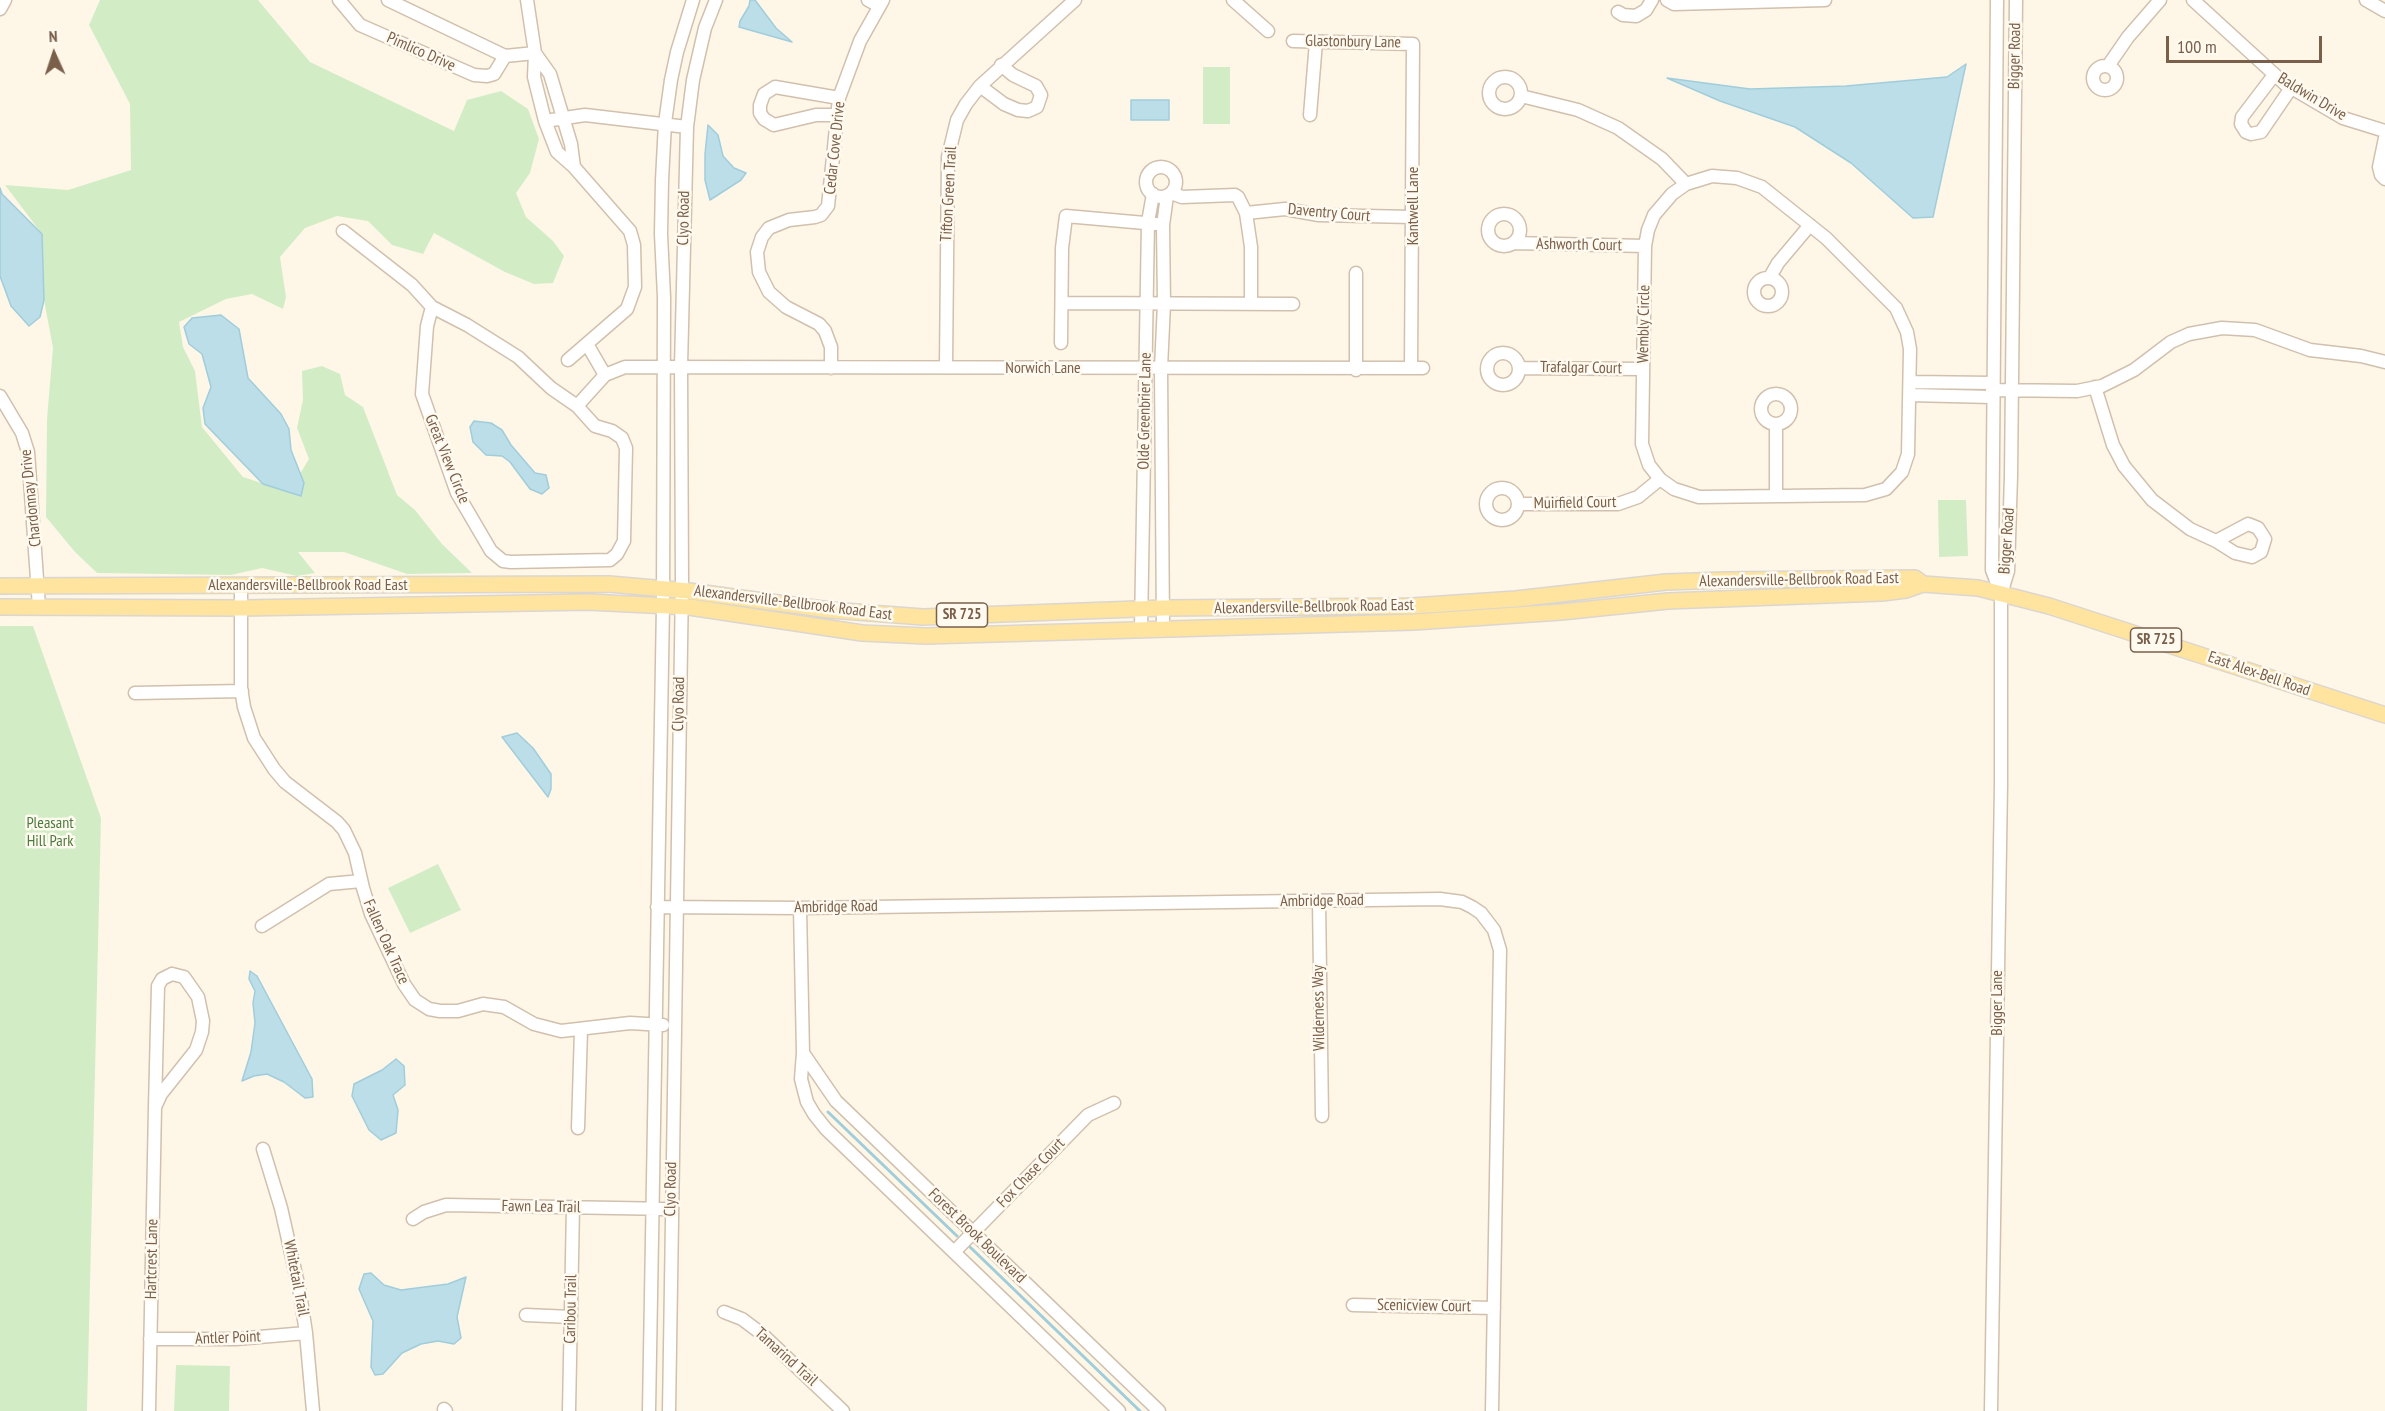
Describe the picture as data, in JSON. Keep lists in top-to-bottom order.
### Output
{
  "streets": {
    "main road": ["Alexandersville-Bellbrook Road East", "SR 725", "East Alex-Bell Road"],
    "street": [
      "Glastonbury Lane",
      "Pimlico Drive",
      "Bigger Road",
      "Baldwin Drive",
      "Cedar Cove Drive",
      "Tifton Green Trail",
      "Kantwell Lane",
      "Daventry Court",
      "Clyo Road",
      "Ashworth Court",
      "Wembly Circle",
      "Norwich Lane",
      "Trafalgar Court",
      "Olde Greenbrier Lane",
      "Great View Circle",
      "Chardonnay Drive",
      "Muirfield Court",
      "Ambridge Road",
      "Fallen Oak Trace",
      "Bigger Lane",
      "Wilderness Way",
      "Fox Chase Court",
      "Fawn Lea Trail",
      "Forest Brook Boulevard",
      "Hartcrest Lane",
      "Whitetail Trail",
      "Scenicview Court",
      "Caribou Trail",
      "Antler Point",
      "Tamarind Trail"
    ]
  },
  "crossings": [
    ["Glastonbury Lane", "Kantwell Lane"],
    ["Bigger Road", "East Alex-Bell Road"],
    ["Bigger Road", "Bigger Lane"],
    ["Cedar Cove Drive", "Norwich Lane"],
    ["Tifton Green Trail", "Norwich Lane"],
    ["Kantwell Lane", "Daventry Court"],
    ["Kantwell Lane", "Norwich Lane"],
    ["Clyo Road", "Norwich Lane"],
    ["Clyo Road", "Alexandersville-Bellbrook Road East"],
    ["Clyo Road", "Ambridge Road"],
    ["Clyo Road", "Fallen Oak Trace"],
    ["Clyo Road", "Fawn Lea Trail"],
    ["Ashworth Court", "Wembly Circle"],
    ["Wembly Circle", "Trafalgar Court"],
    ["Wembly Circle", "Muirfield Court"],
    ["Norwich Lane", "Olde Greenbrier Lane"],
    ["Olde Greenbrier Lane", "Alexandersville-Bellbrook Road East"],
    ["Chardonnay Drive", "Alexandersville-Bellbrook Road East"],
    ["Alexandersville-Bellbrook Road East", "East Alex-Bell Road"],
    ["Alexandersville-Bellbrook Road East", "Fallen Oak Trace"],
    ["East Alex-Bell Road", "Bigger Lane"],
    ["Ambridge Road", "Wilderness Way"],
    ["Ambridge Road", "Forest Brook Boulevard"],
    ["Ambridge Road", "Scenicview Court"],
    ["Fox Chase Court", "Forest Brook Boulevard"],
    ["Fawn Lea Trail", "Caribou Trail"],
    ["Hartcrest Lane", "Antler Point"],
    ["Whitetail Trail", "Antler Point"]
  ],
  "parks": ["Pleasant Hill Park"],
  "scale_bar": "100 m",
  "north": "top"
}
